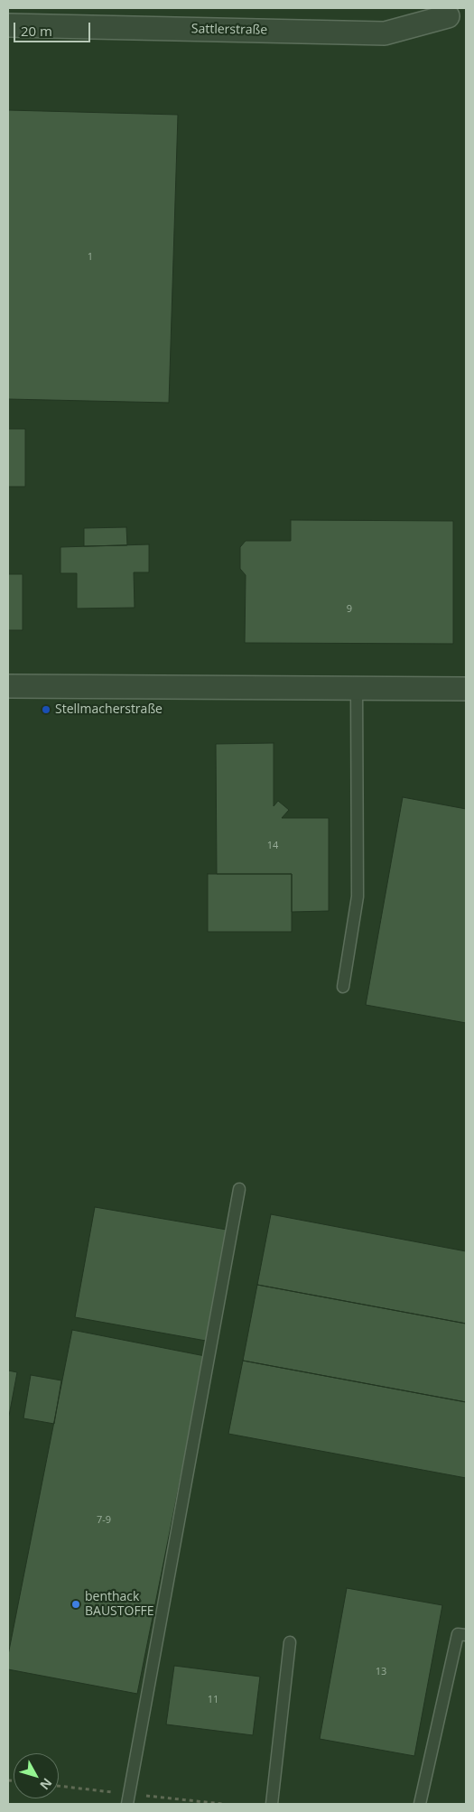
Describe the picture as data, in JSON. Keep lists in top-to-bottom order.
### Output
{
  "streets": {
    "street": ["Sattlerstraße"]
  },
  "places": ["Stellmacherstraße", "benthack BAUSTOFFE"],
  "house_numbers": [
    "1",
    "9",
    "14",
    "7-9",
    "13",
    "11"
  ],
  "scale_bar": "20 m",
  "north": "bottom right"
}
